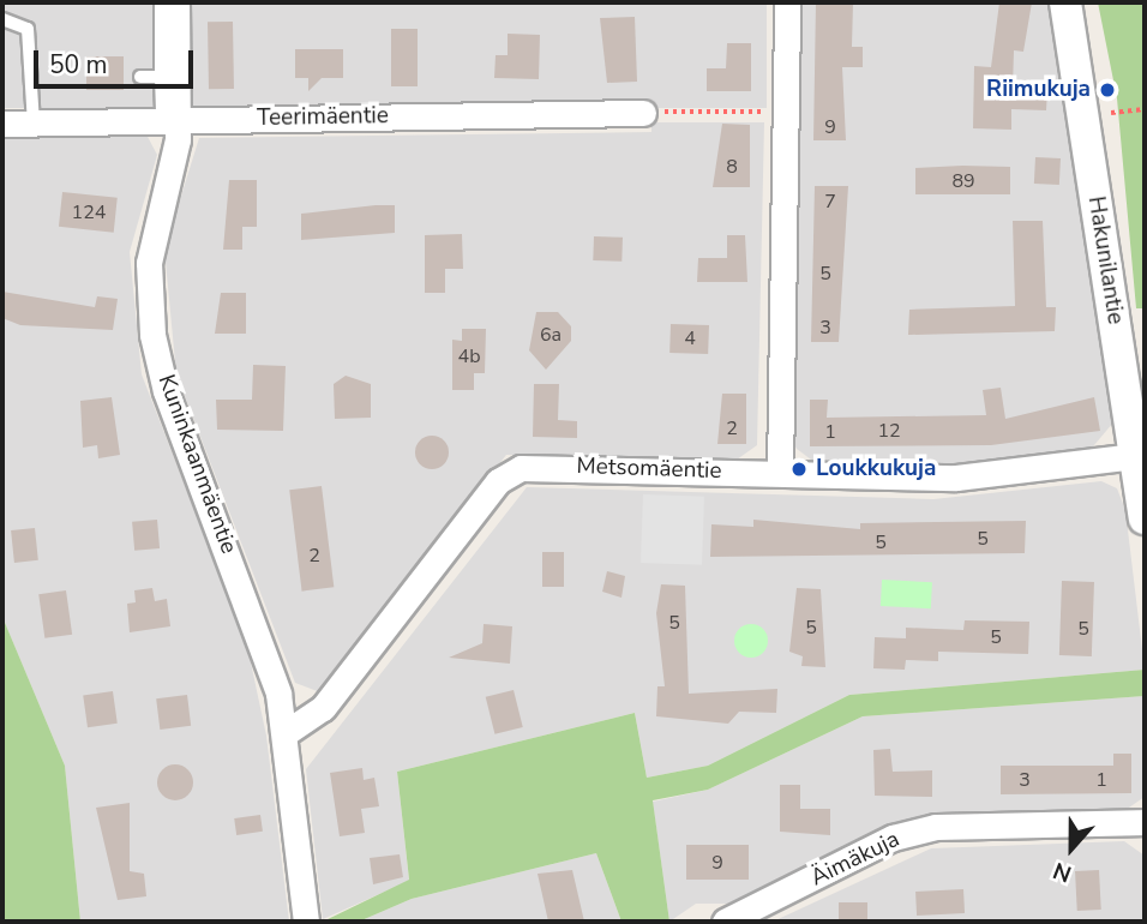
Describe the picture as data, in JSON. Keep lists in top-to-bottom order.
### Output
{
  "streets": {
    "street": [
      "Teerimäentie",
      "Hakunilantie",
      "Kuninkaanmäentie",
      "Metsomäentie",
      "Äimäkuja"
    ]
  },
  "crossings": [
    ["Teerimäentie", "Kuninkaanmäentie"],
    ["Hakunilantie", "Metsomäentie"],
    ["Kuninkaanmäentie", "Metsomäentie"]
  ],
  "places": ["Riimukuja", "Loukkukuja"],
  "house_numbers": [
    "9",
    "8",
    "89",
    "7",
    "124",
    "5",
    "3",
    "6a",
    "4",
    "4b",
    "2",
    "12",
    "1",
    "5",
    "5",
    "2",
    "5",
    "5",
    "5",
    "5",
    "3",
    "1",
    "9"
  ],
  "scale_bar": "50 m",
  "north": "bottom"
}
